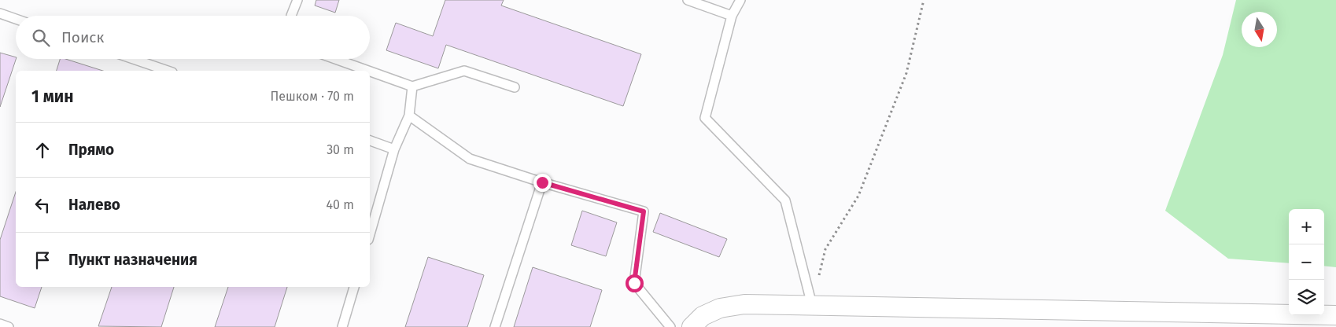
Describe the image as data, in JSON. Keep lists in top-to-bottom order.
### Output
{
  "north": "bottom",
  "page": {
    "search": "Поиск",
    "heading": ["1 мин", "Пешком · 70 m"],
    "list": [
      ["Прямо", "30 m"],
      ["Налево", "40 m"],
      "Пункт назначения"
    ],
    "map_buttons": ["+", "−"]
  }
}
